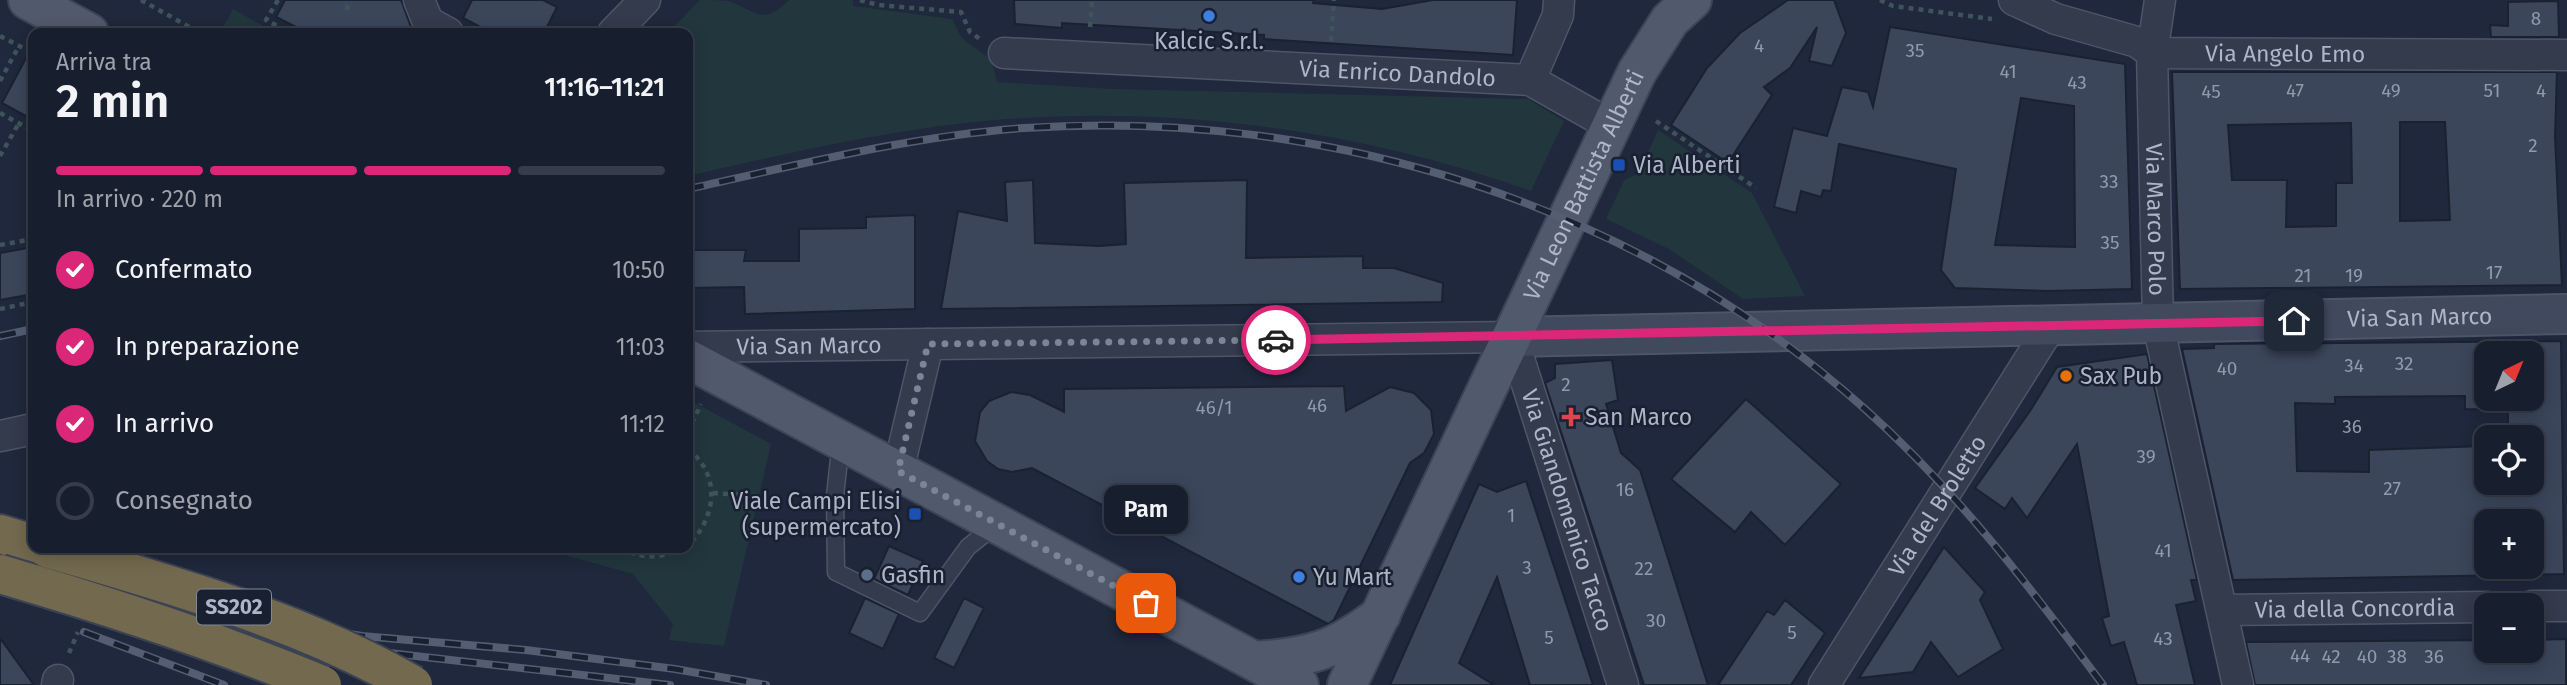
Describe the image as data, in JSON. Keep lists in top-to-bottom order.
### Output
{
  "streets": {
    "highway": ["SS202"],
    "main road": ["Via Leon Battista Alberti"],
    "street": [
      "Via Angelo Emo",
      "Via Enrico Dandolo",
      "Via Marco Polo",
      "Via San Marco",
      "Via del Broletto",
      "Via Giandomenico Tacco",
      "Via della Concordia"
    ]
  },
  "crossings": [
    ["Via Angelo Emo", "Via Marco Polo"],
    ["Via Enrico Dandolo", "Via Leon Battista Alberti"],
    ["Via Leon Battista Alberti", "Via San Marco"],
    ["Via Leon Battista Alberti", "Via Giandomenico Tacco"],
    ["Via Marco Polo", "Via San Marco"],
    ["Via Marco Polo", "Via della Concordia"],
    ["Via San Marco", "Via del Broletto"],
    ["Via San Marco", "Via Giandomenico Tacco"]
  ],
  "places": {
    "other": [
      "Kalcic S.r.l.",
      "Sax Pub",
      "Gasfin",
      "Yu Mart",
      "Pam"
    ],
    "transit": ["Via Alberti", "Viale Campi Elisi (supermercato)"],
    "health": ["San Marco"]
  },
  "house_numbers": [
    "8",
    "4",
    "35",
    "41",
    "43",
    "47",
    "49",
    "51",
    "4",
    "45",
    "2",
    "33",
    "35",
    "17",
    "21",
    "19",
    "32",
    "34",
    "40",
    "2",
    "46",
    "46/1",
    "36",
    "39",
    "27",
    "16",
    "1",
    "41",
    "3",
    "22",
    "30",
    "5",
    "5",
    "43",
    "44",
    "42",
    "40",
    "38",
    "36"
  ],
  "north": "top right",
  "page": {
    "heading": ["2 min", "Arriva tra", "11:16–11:21"],
    "bar": "In arrivo · 220 m",
    "list": [
      ["Confermato", "10:50"],
      ["In preparazione", "11:03"],
      ["In arrivo", "11:12"],
      "Consegnato"
    ],
    "map_buttons": ["+", "−"],
    "bubble": "Pam"
  }
}
